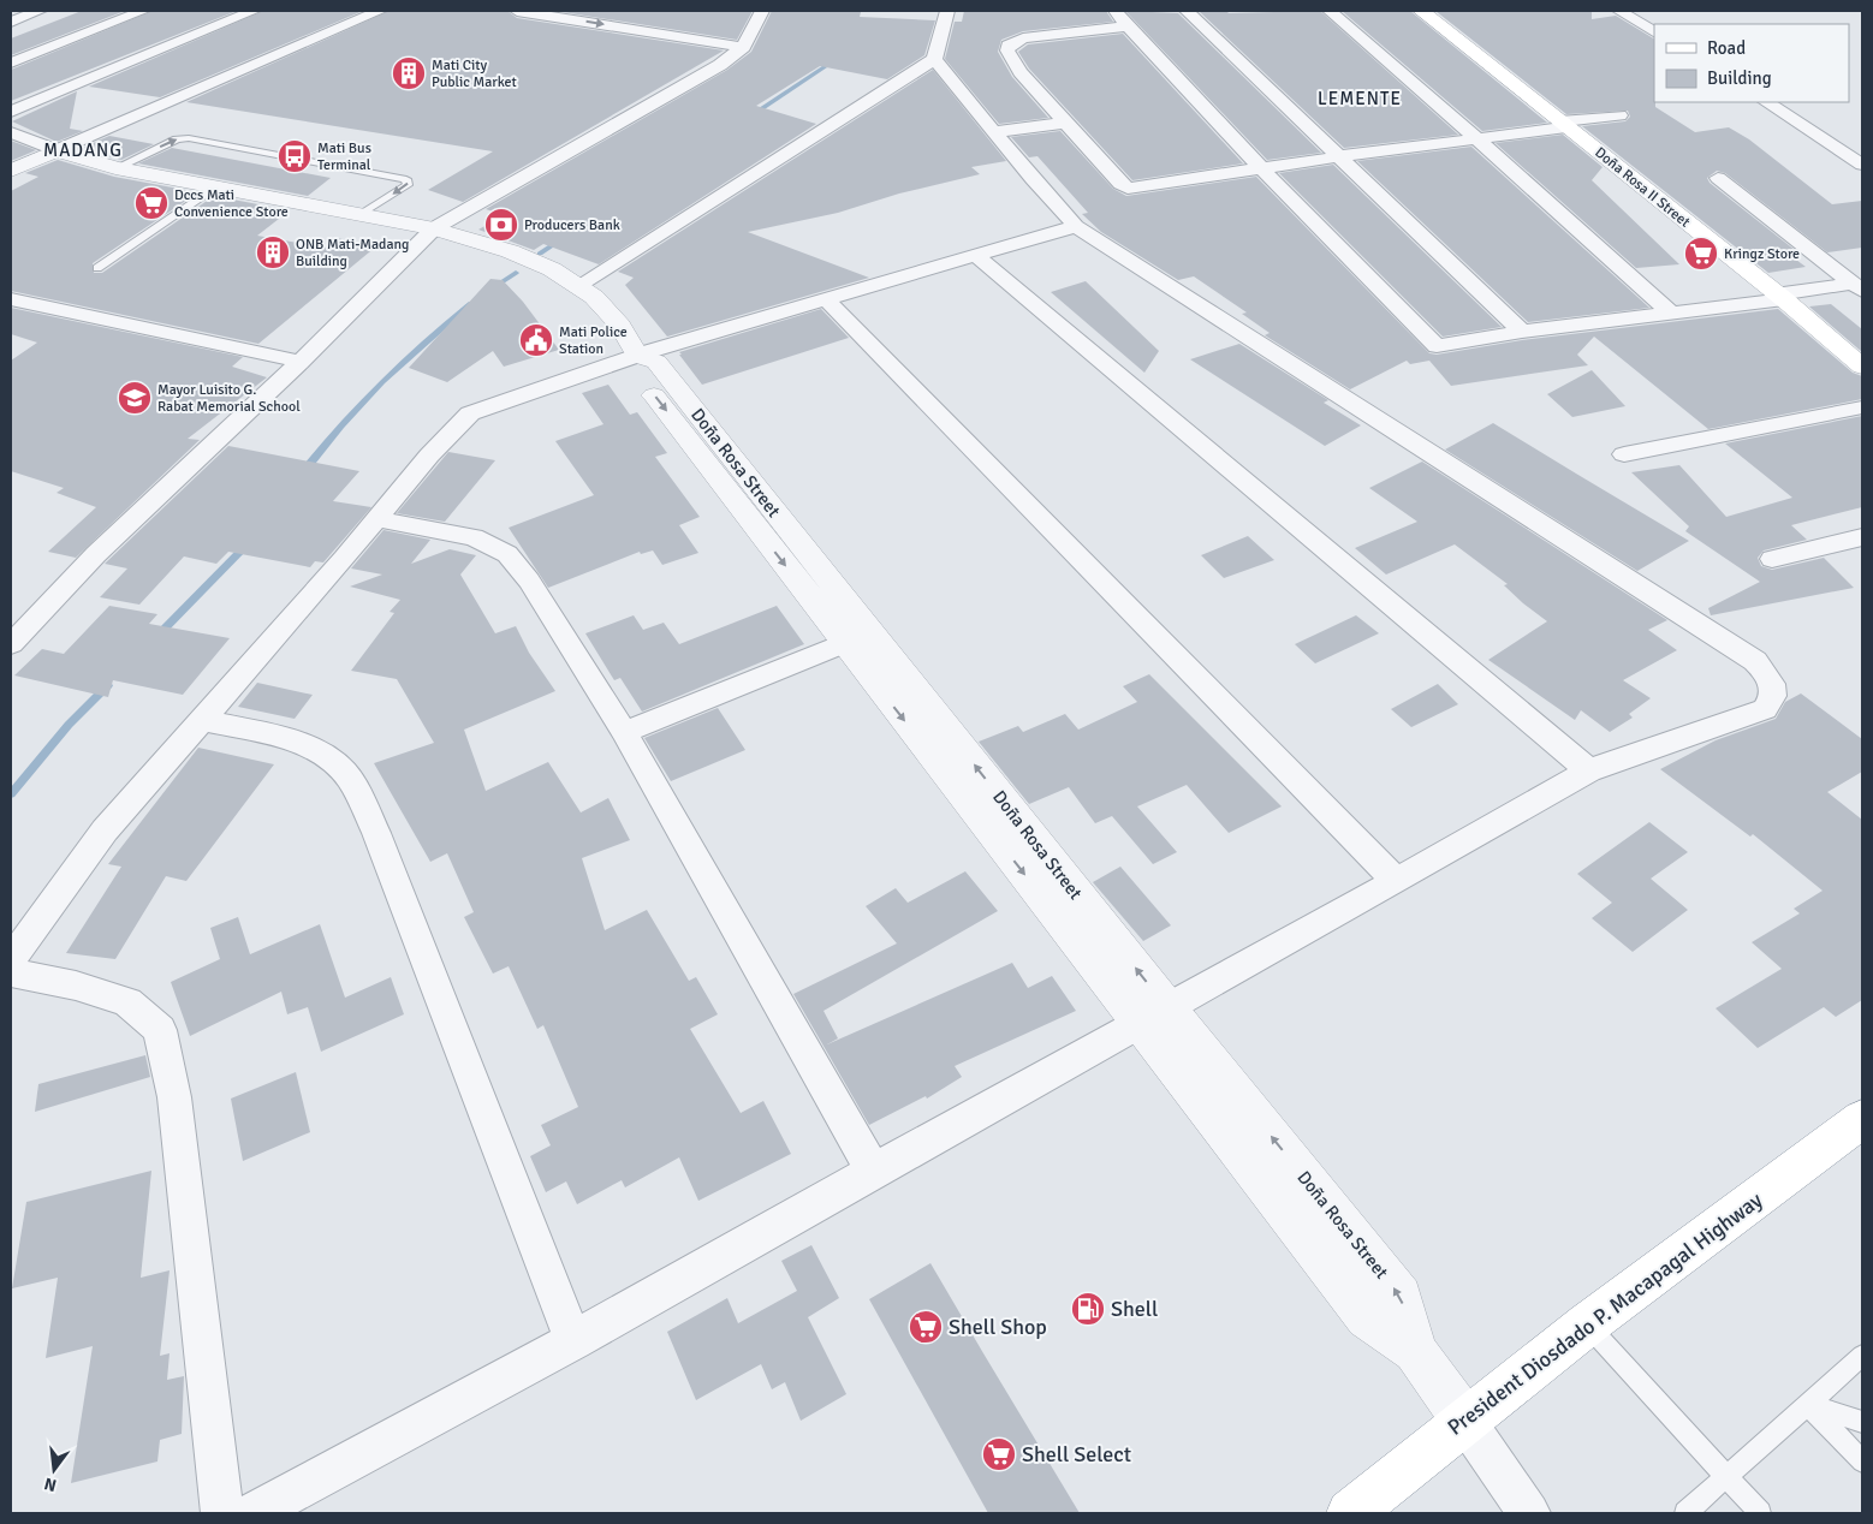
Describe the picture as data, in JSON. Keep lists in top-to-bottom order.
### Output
{
  "streets": {
    "main road": ["Doña Rosa II Street", "President Diosdado P. Macapagal Highway"],
    "street": ["Doña Rosa Street"]
  },
  "crossings": [
    ["Doña Rosa Street", "President Diosdado P. Macapagal Highway"]
  ],
  "districts": ["LEMENTE", "MADANG"],
  "places": {
    "building": ["Mati City Public Market", "ONB Mati-Madang Building"],
    "bus stop": ["Mati Bus Terminal"],
    "supermarket": [
      "Dccs Mati Convenience Store",
      "Kringz Store",
      "Shell Shop",
      "Shell Select"
    ],
    "bank": ["Producers Bank"],
    "public building": ["Mati Police Station"],
    "school or university": ["Mayor Luisito G. Rabat Memorial School"],
    "fuel station": ["Shell"]
  },
  "legend": ["Road", "Building"],
  "north": "bottom"
}
